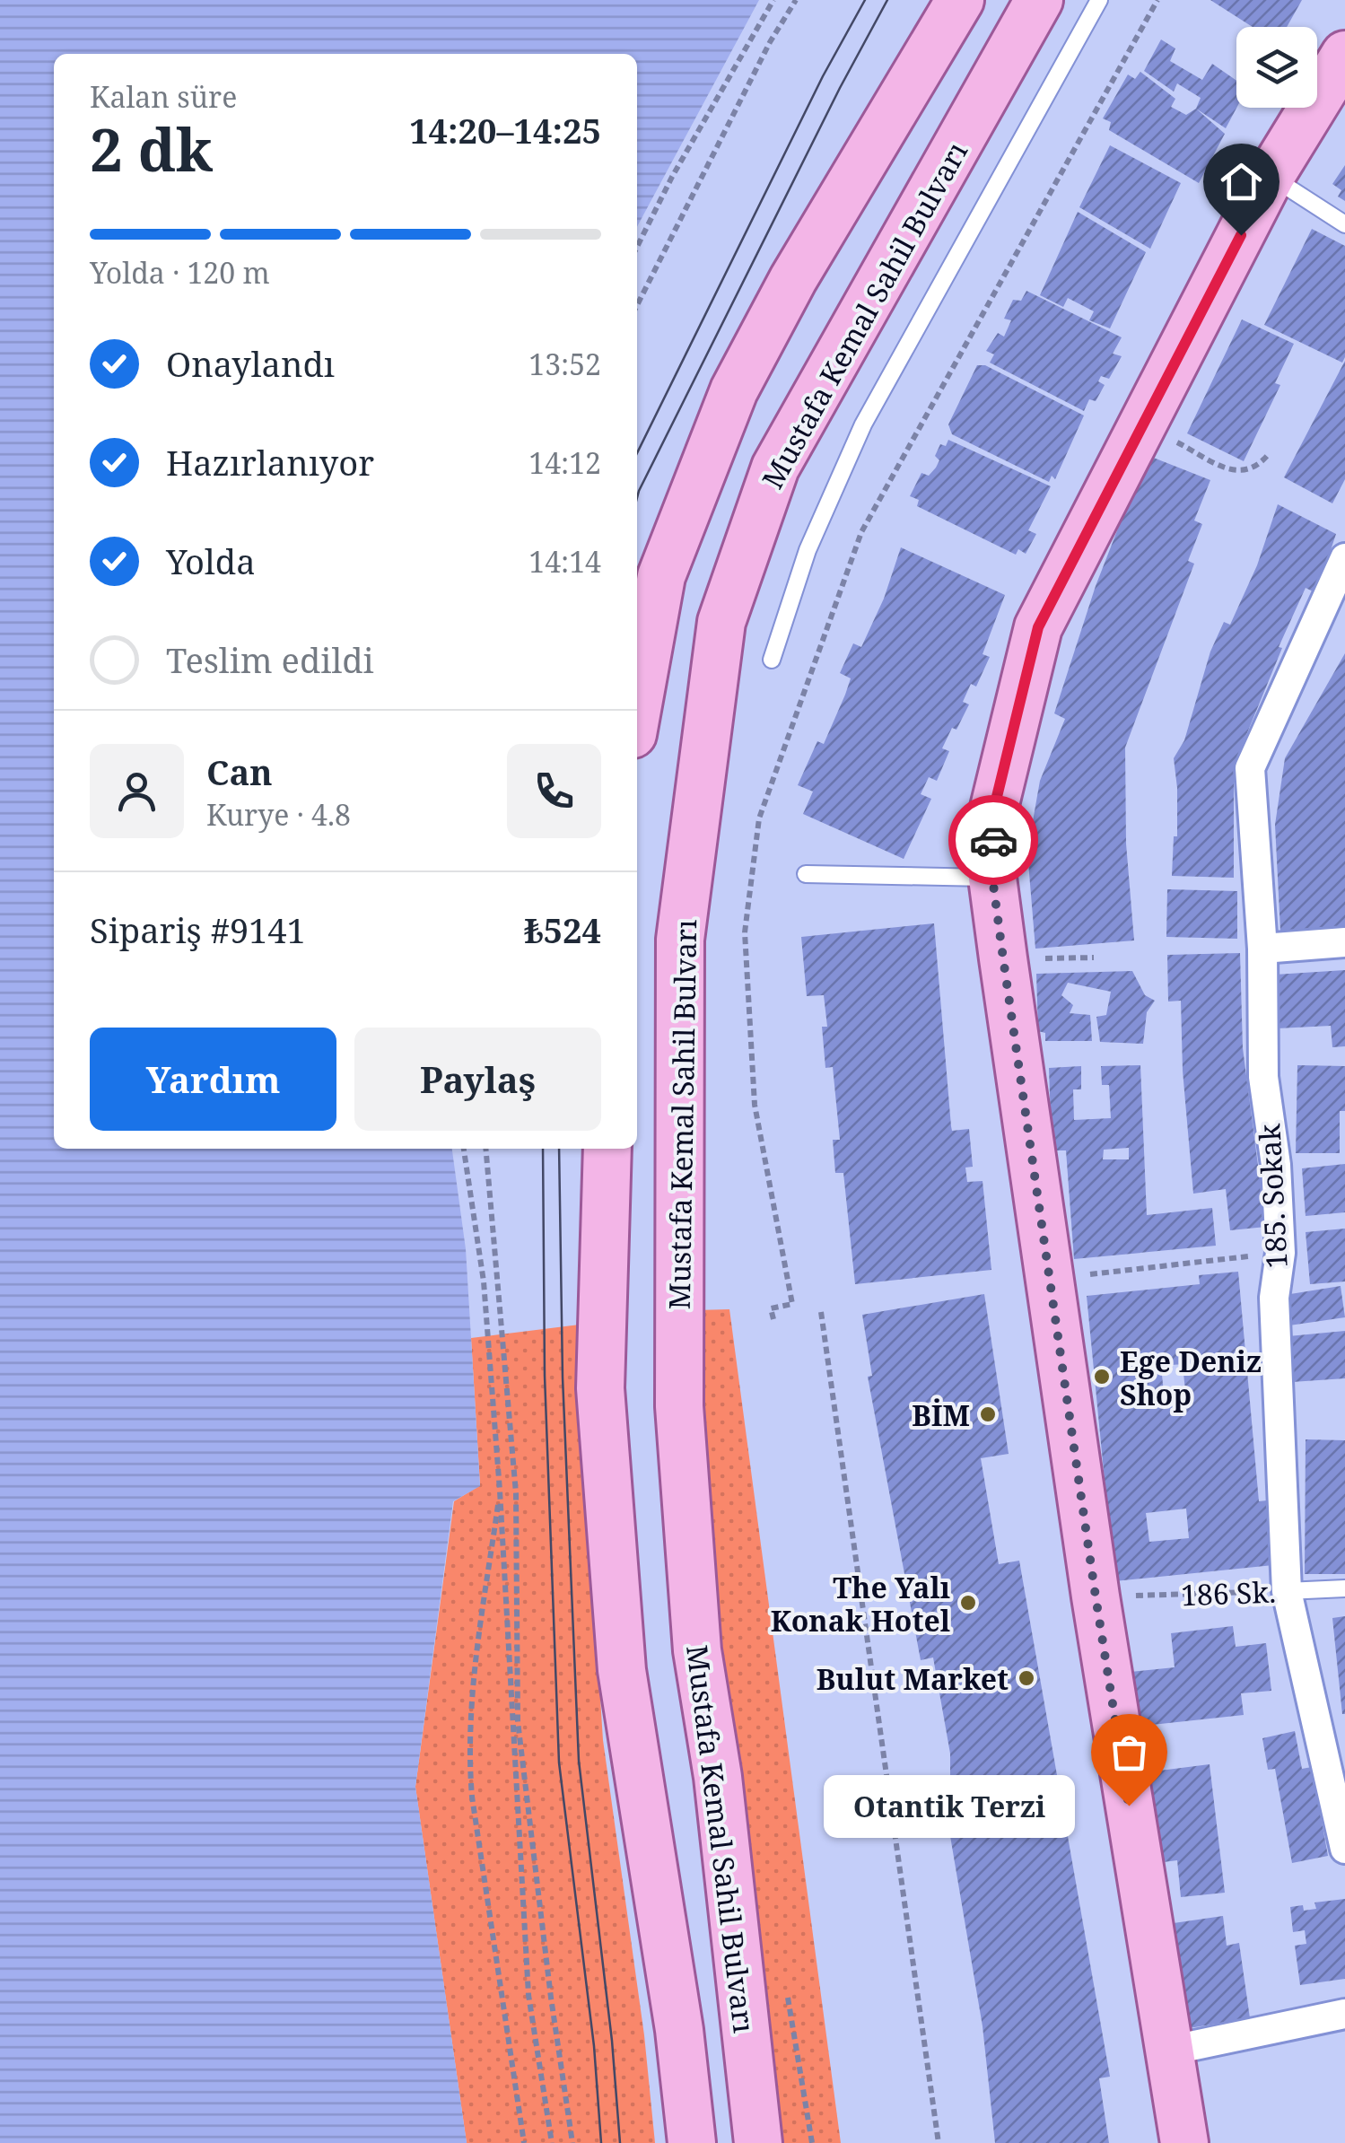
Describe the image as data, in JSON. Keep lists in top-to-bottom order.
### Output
{
  "streets": {
    "main road": ["Mustafa Kemal Sahil Bulvarı"],
    "street": ["185. Sokak"],
    "lane": ["186 Sk."]
  },
  "crossings": [
    ["185. Sokak", "186 Sk."]
  ],
  "places": [
    "Ege Deniz Shop",
    "BİM",
    "The Yalı Konak Hotel",
    "Bulut Market",
    "Otantik Terzi"
  ],
  "page": {
    "heading": ["2 dk", "Kalan süre", "14:20–14:25"],
    "panel": [
      "Can",
      "Kurye · 4.8",
      "Sipariş #9141",
      "₺524"
    ],
    "bar": "Yolda · 120 m",
    "list": [
      ["Onaylandı", "13:52"],
      ["Hazırlanıyor", "14:12"],
      ["Yolda", "14:14"],
      "Teslim edildi"
    ],
    "buttons": ["Yardım", "Paylaş"],
    "bubble": "Otantik Terzi"
  }
}
